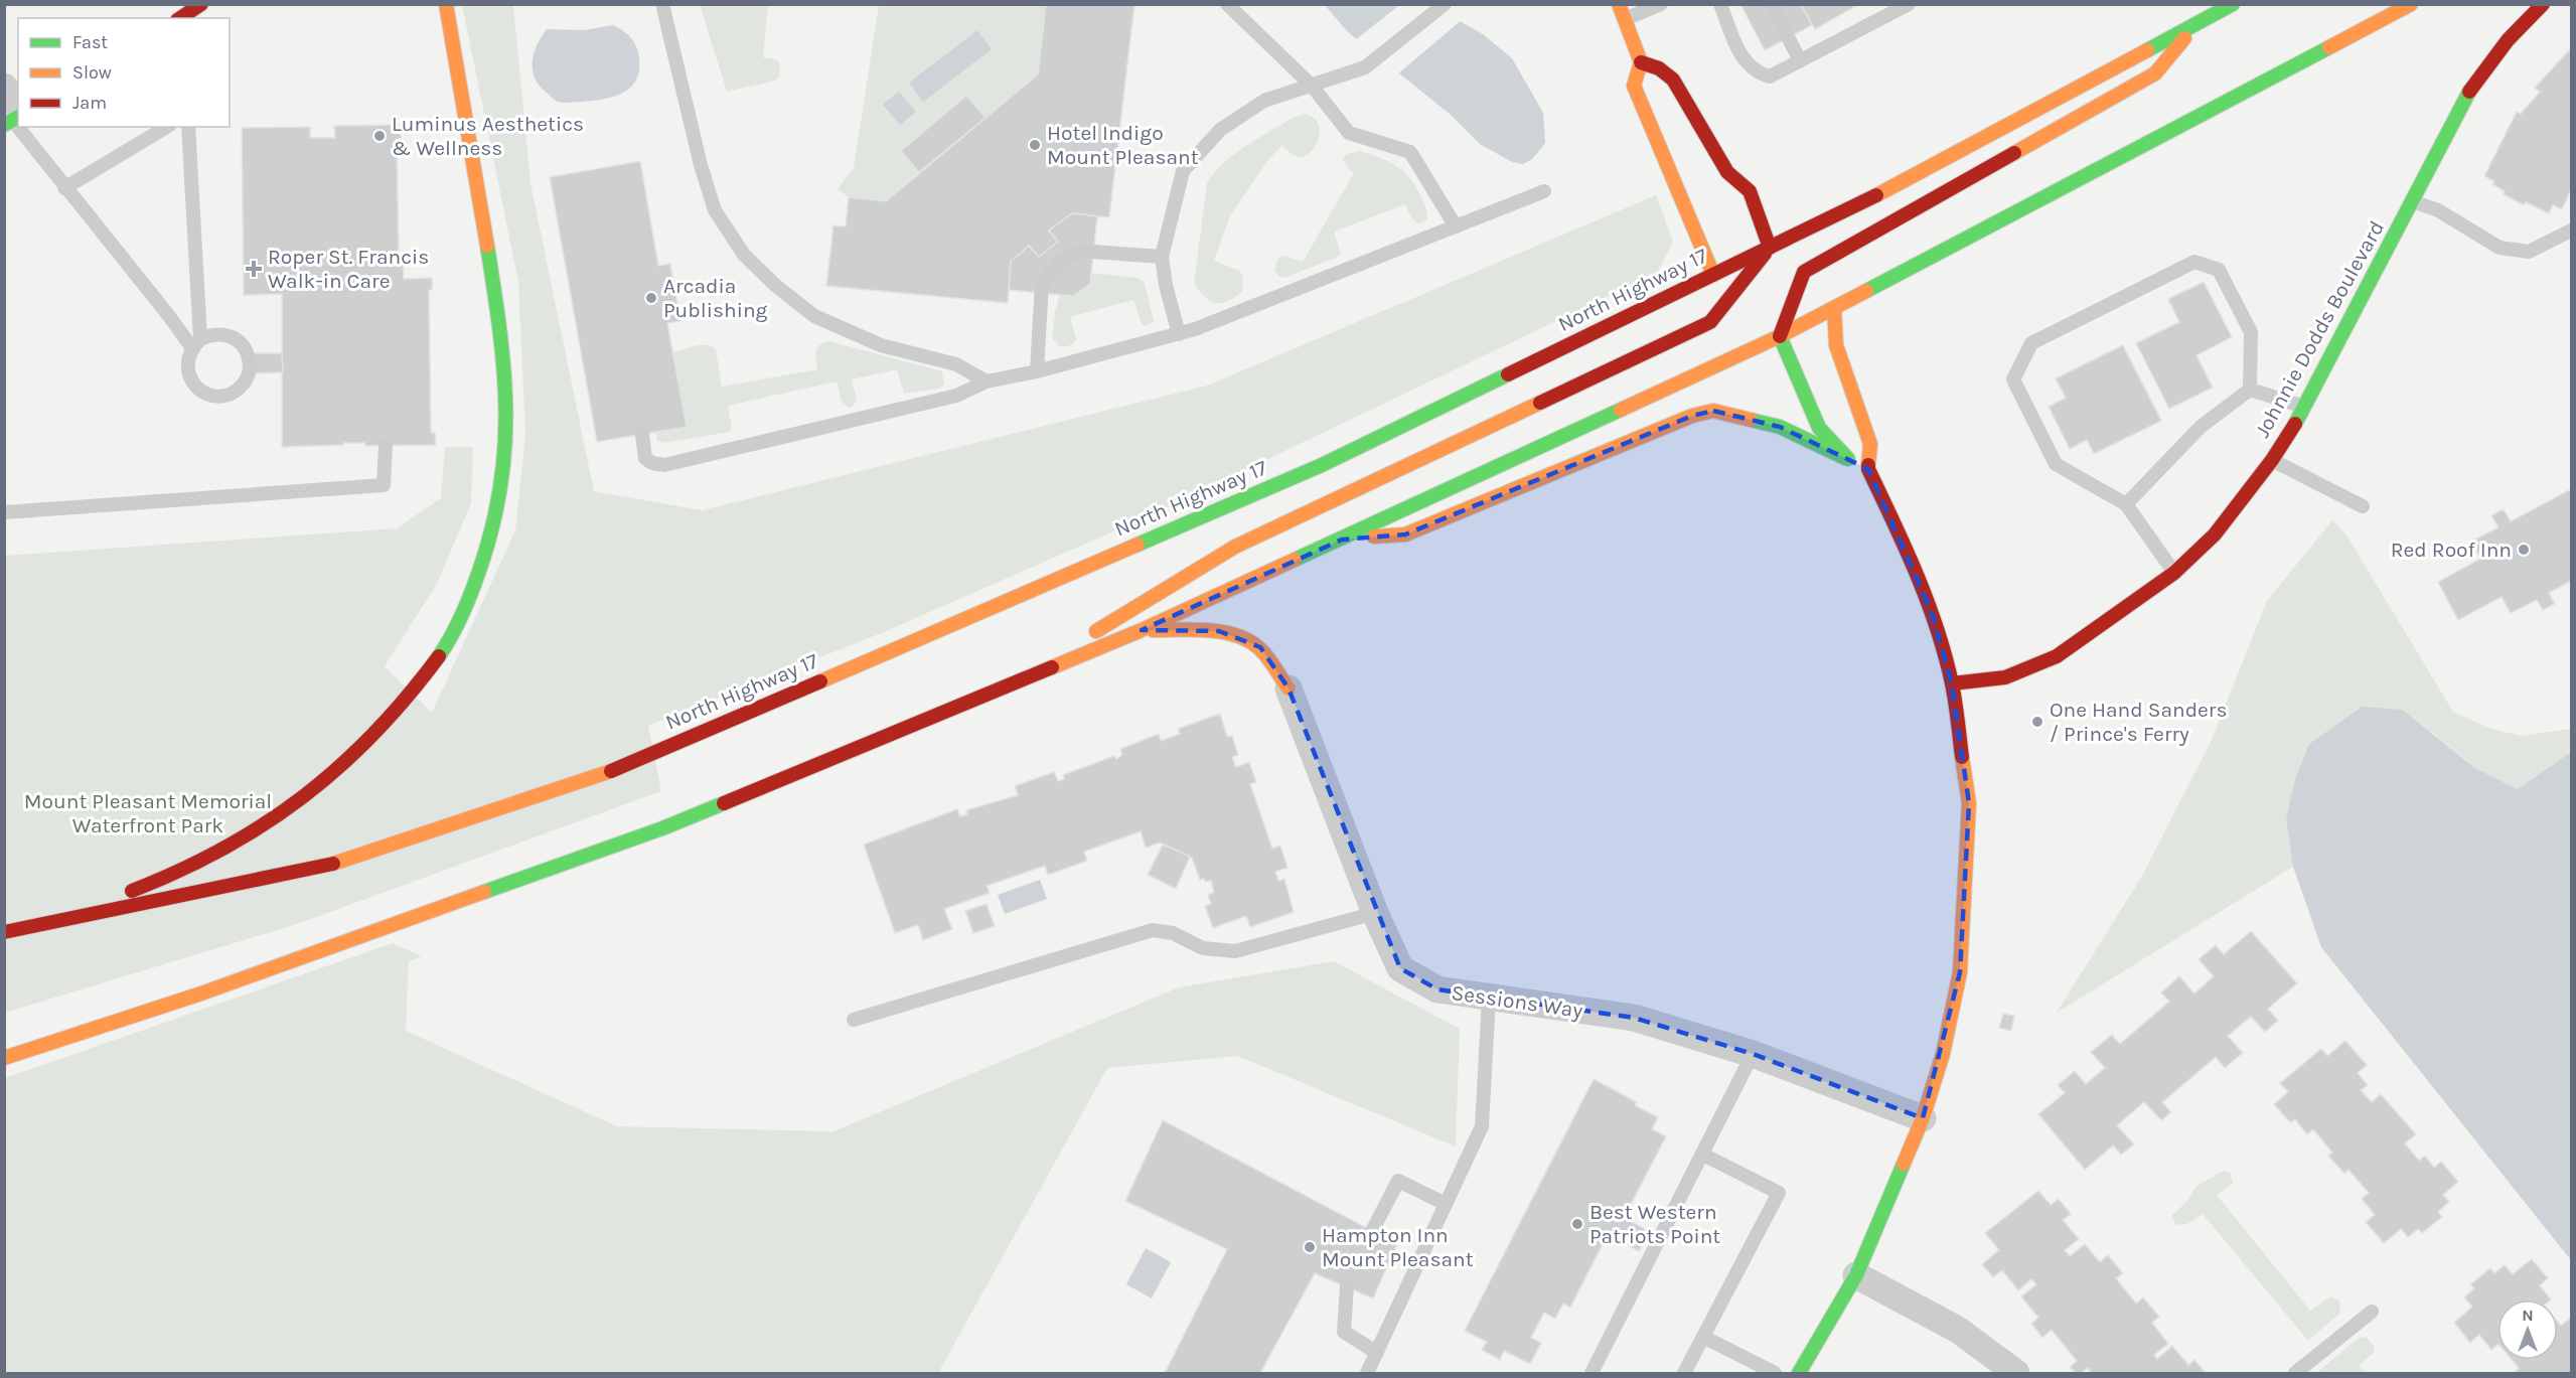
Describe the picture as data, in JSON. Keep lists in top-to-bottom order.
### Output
{
  "streets": {
    "main road": ["North Highway 17", "Johnnie Dodds Boulevard"],
    "street": ["Sessions Way"]
  },
  "parks": ["Mount Pleasant Memorial Waterfront Park"],
  "places": {
    "other": [
      "Luminus Aesthetics & Wellness",
      "Hotel Indigo Mount Pleasant",
      "Arcadia Publishing",
      "Red Roof Inn",
      "One Hand Sanders / Prince's Ferry",
      "Best Western Patriots Point",
      "Hampton Inn Mount Pleasant"
    ],
    "health": ["Roper St. Francis Walk-in Care"]
  },
  "legend": ["Fast", "Slow", "Jam"],
  "north": "top"
}
